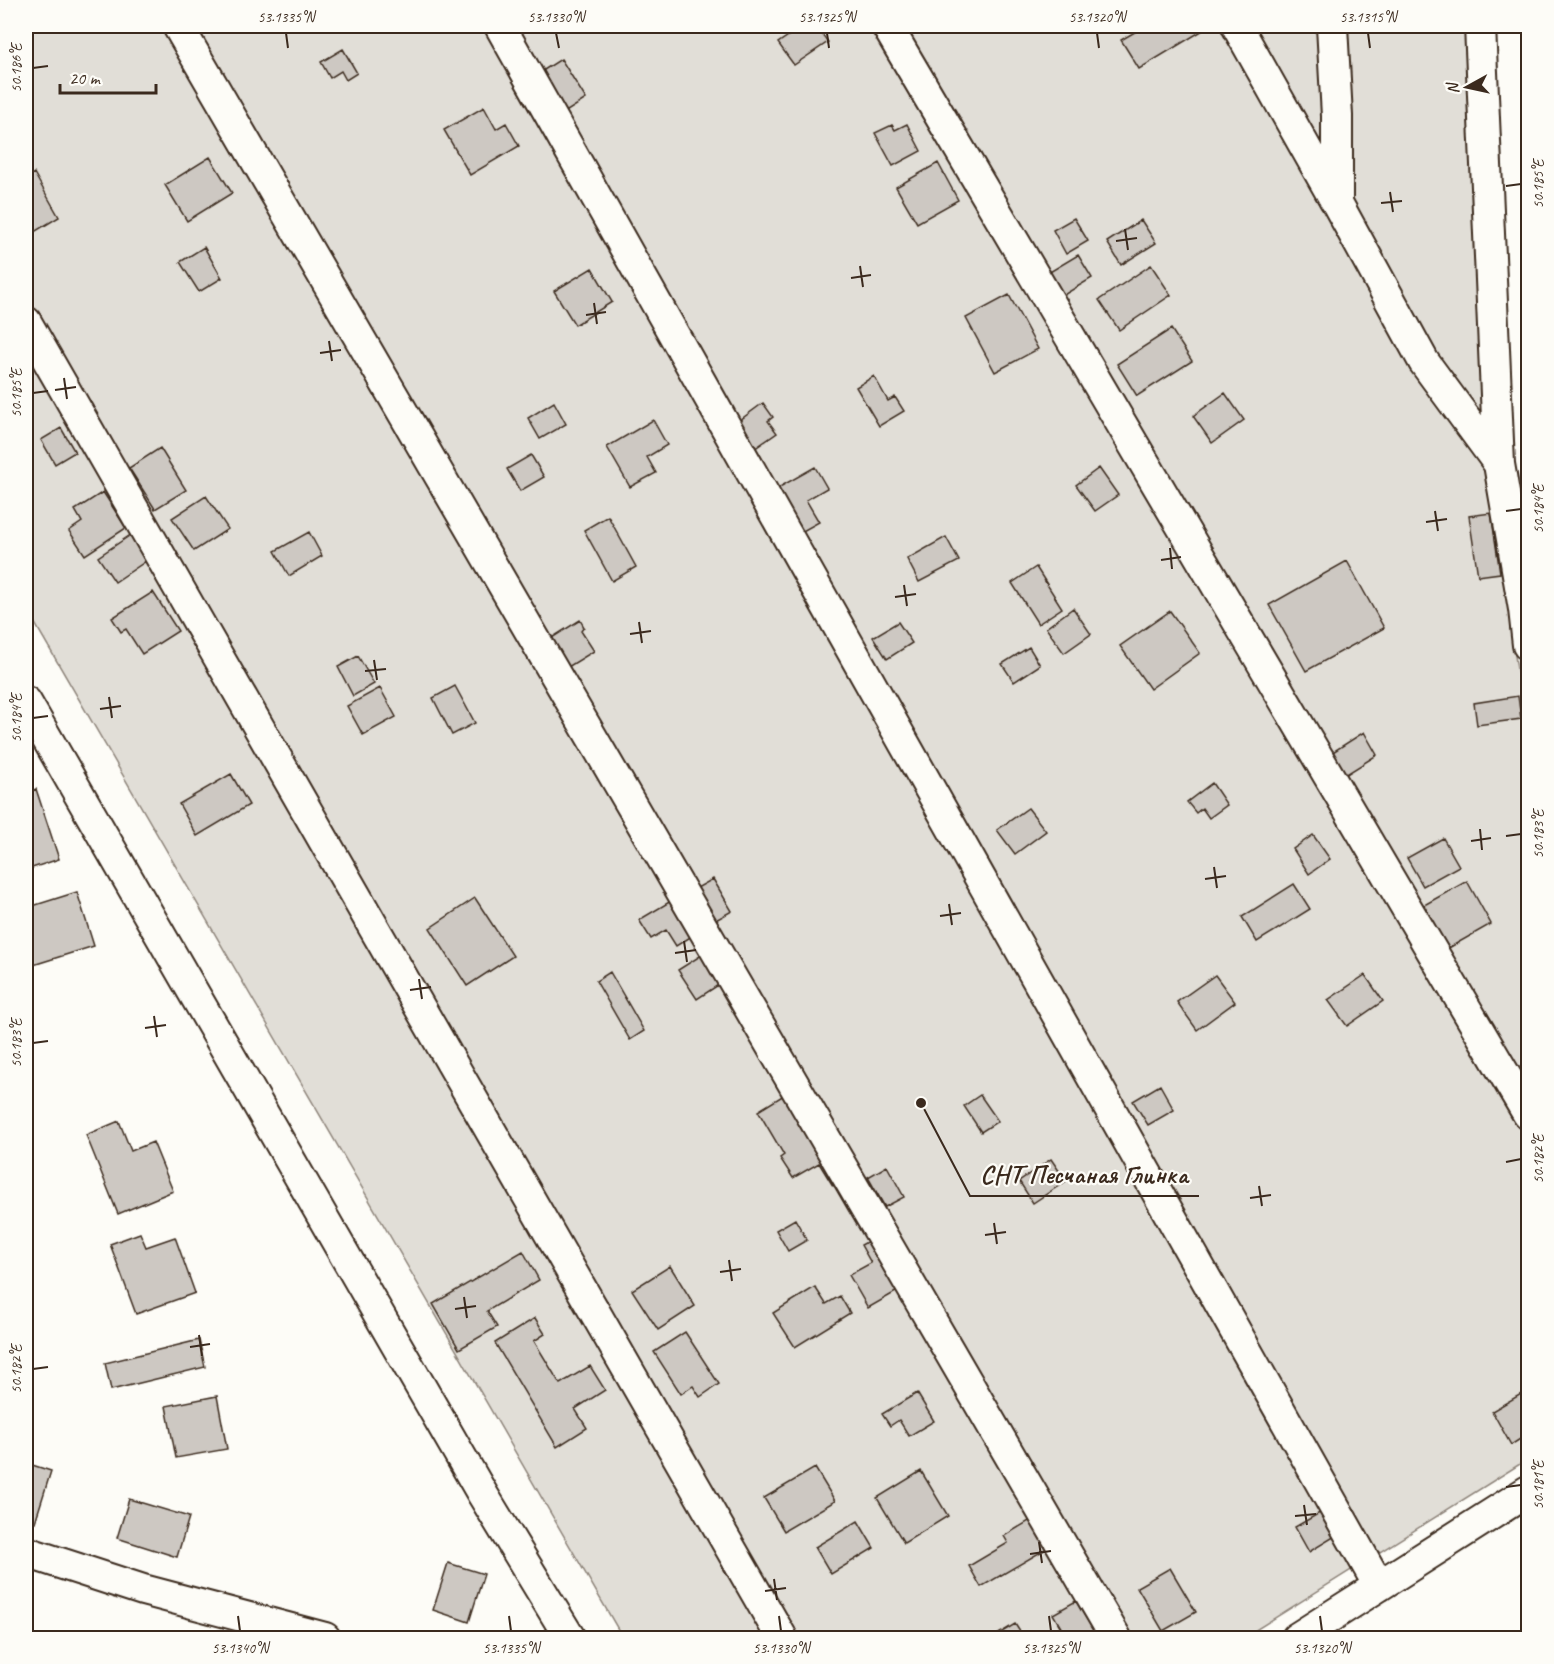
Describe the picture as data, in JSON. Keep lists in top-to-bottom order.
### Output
{
  "places": ["СНТ Песчаная Глинка"],
  "scale_bar": "20 m",
  "north": "left",
  "coordinates": [
    "53.1335°N",
    "53.1330°N",
    "53.1325°N",
    "53.1320°N",
    "53.1315°N",
    "50.186°E",
    "50.185°E",
    "50.184°E",
    "50.183°E",
    "50.182°E",
    "50.181°E",
    "53.1340°N"
  ]
}
